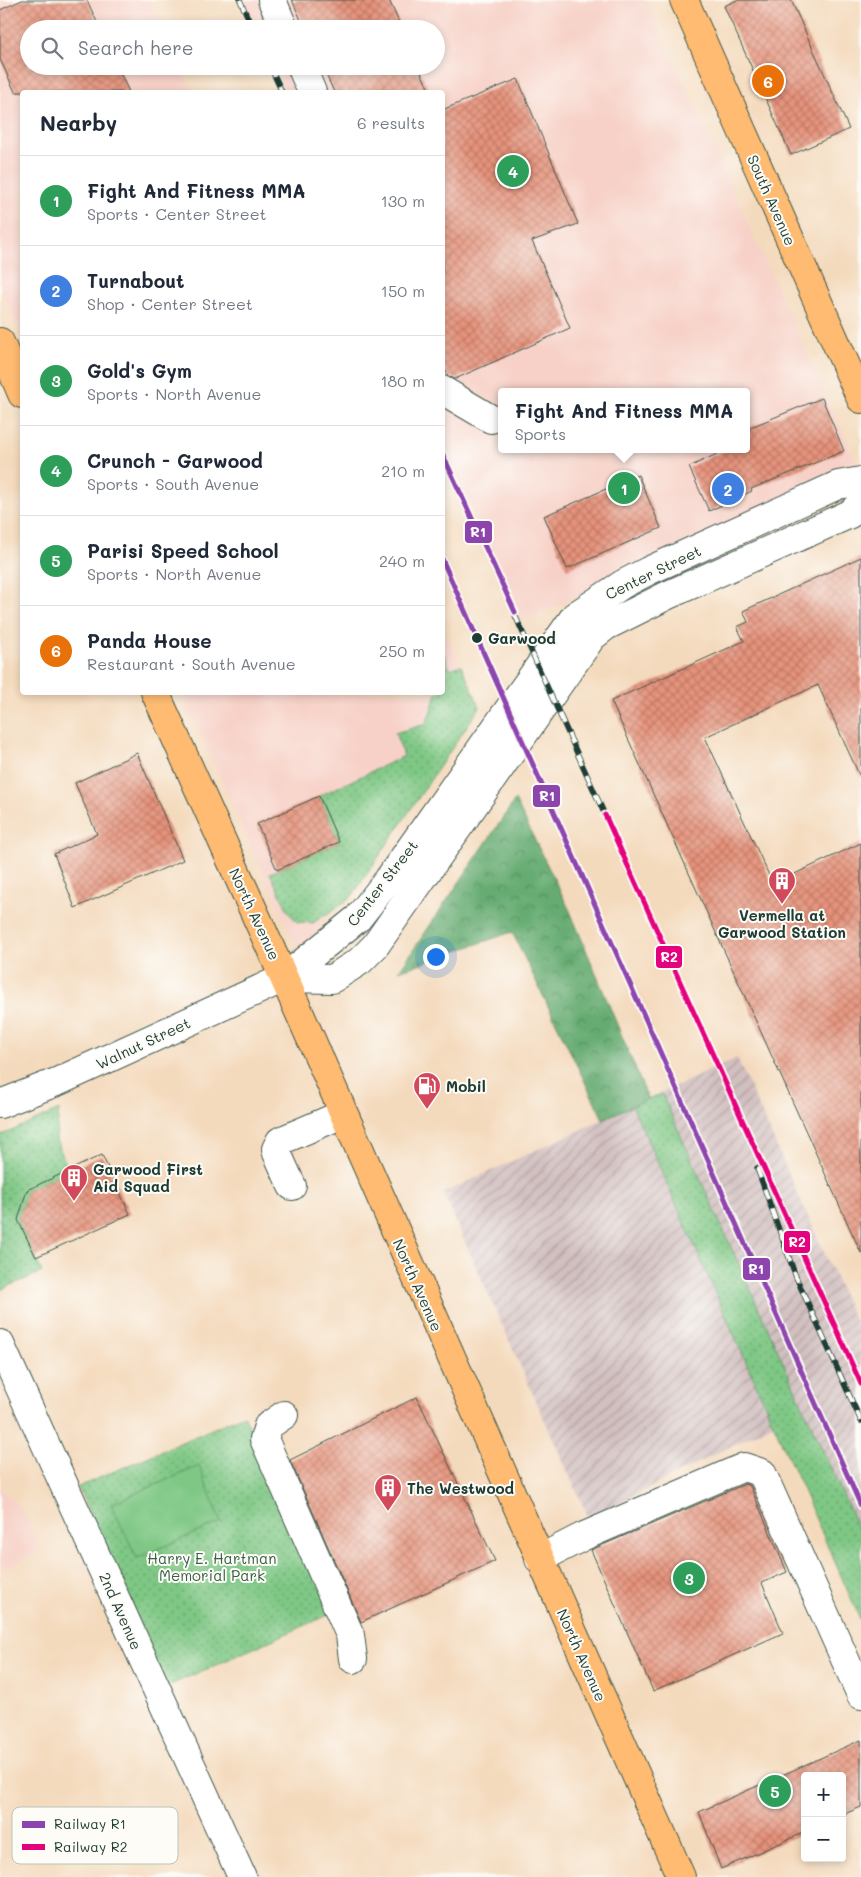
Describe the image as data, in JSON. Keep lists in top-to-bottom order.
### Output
{
  "streets": {
    "main road": ["South Avenue", "North Avenue"],
    "street": ["Center Street", "Walnut Street", "2nd Avenue"]
  },
  "crossings": [
    ["Center Street", "North Avenue"],
    ["Center Street", "Walnut Street"],
    ["North Avenue", "Walnut Street"]
  ],
  "parks": ["Harry E. Hartman Memorial Park"],
  "places": {
    "other": ["Garwood"],
    "building": ["Vermella at Garwood Station", "Garwood First Aid Squad", "The Westwood"],
    "fuel station": ["Mobil"]
  },
  "lines": ["rail line R1", "rail line R2"],
  "legend": ["Railway R1", "Railway R2"],
  "page": {
    "search": "Search here",
    "pins": [
      "6",
      "4",
      "1",
      "2",
      "3",
      "5"
    ],
    "heading": ["Nearby", "6 results"],
    "list": [
      {
        "mark": "1",
        "name": "Fight And Fitness MMA",
        "note": "Sports · Center Street",
        "value": "130 m"
      },
      {
        "mark": "2",
        "name": "Turnabout",
        "note": "Shop · Center Street",
        "value": "150 m"
      },
      {
        "mark": "3",
        "name": "Gold's Gym",
        "note": "Sports · North Avenue",
        "value": "180 m"
      },
      {
        "mark": "4",
        "name": "Crunch - Garwood",
        "note": "Sports · South Avenue",
        "value": "210 m"
      },
      {
        "mark": "5",
        "name": "Parisi Speed School",
        "note": "Sports · North Avenue",
        "value": "240 m"
      },
      {
        "mark": "6",
        "name": "Panda House",
        "note": "Restaurant · South Avenue",
        "value": "250 m"
      }
    ],
    "popup": ["Fight And Fitness MMA", "Sports"],
    "map_buttons": ["+", "−"]
  }
}
